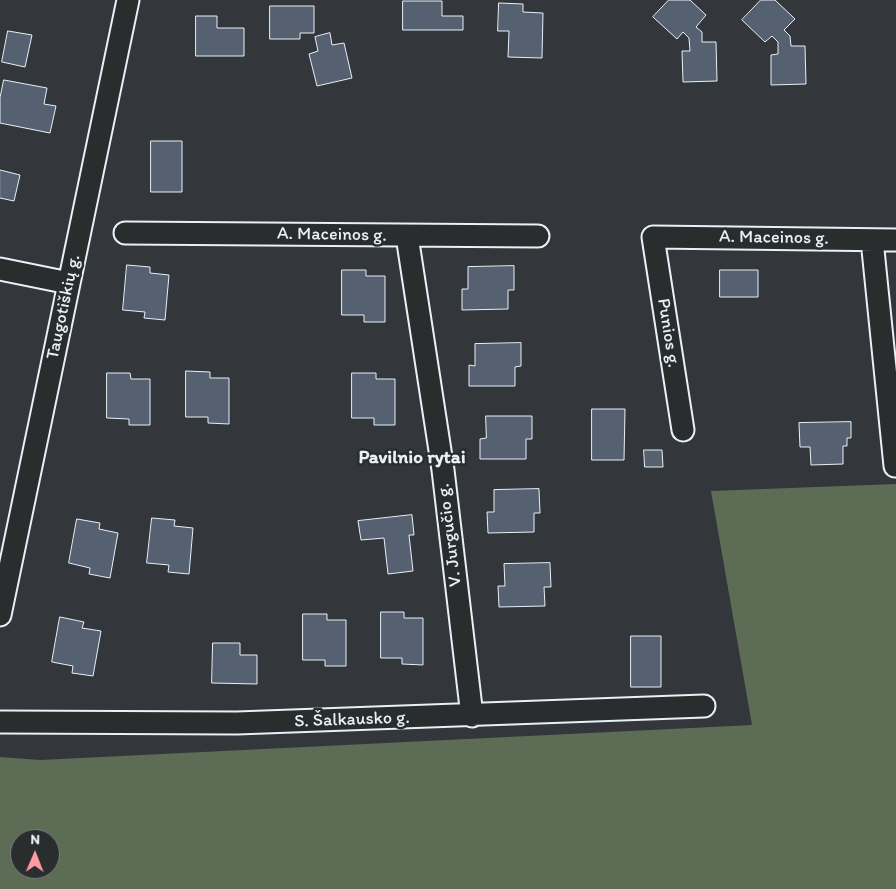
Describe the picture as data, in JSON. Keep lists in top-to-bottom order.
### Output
{
  "streets": {
    "street": [
      "A. Maceinos g.",
      "Taugotiškių g.",
      "Punios g.",
      "V. Jurgučio g.",
      "S. Šalkausko g."
    ]
  },
  "crossings": [
    ["A. Maceinos g.", "Punios g."],
    ["A. Maceinos g.", "V. Jurgučio g."],
    ["V. Jurgučio g.", "S. Šalkausko g."]
  ],
  "districts": ["Pavilnio rytai"],
  "north": "top"
}
